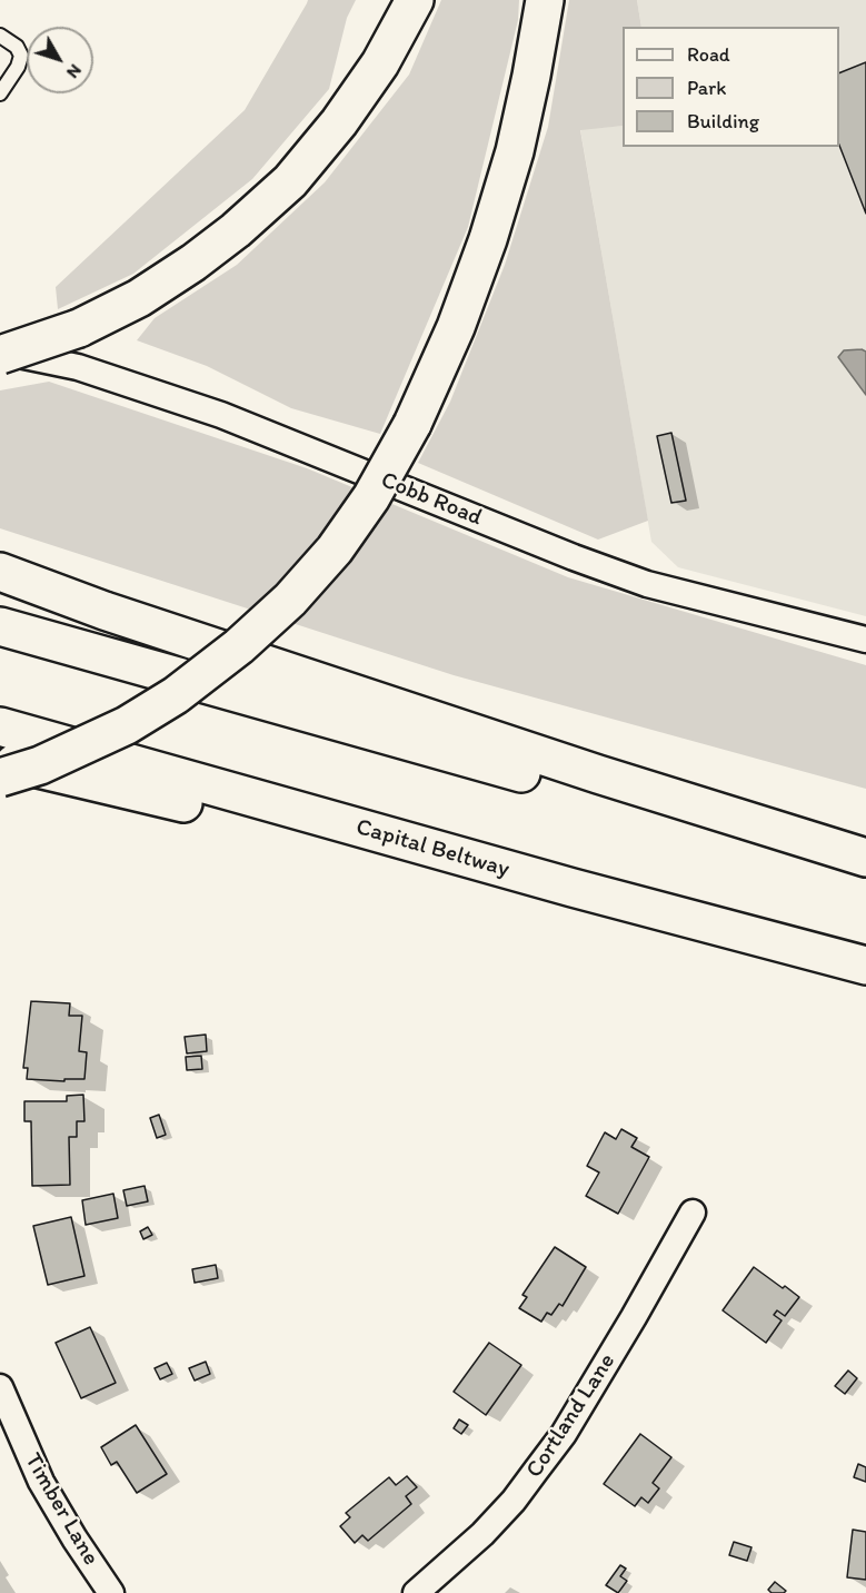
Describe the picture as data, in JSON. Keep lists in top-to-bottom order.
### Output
{
  "streets": {
    "highway": ["Capital Beltway"],
    "street": ["Cobb Road", "Cortland Lane", "Timber Lane"]
  },
  "legend": ["Road", "Park", "Building"],
  "north": "bottom right"
}
